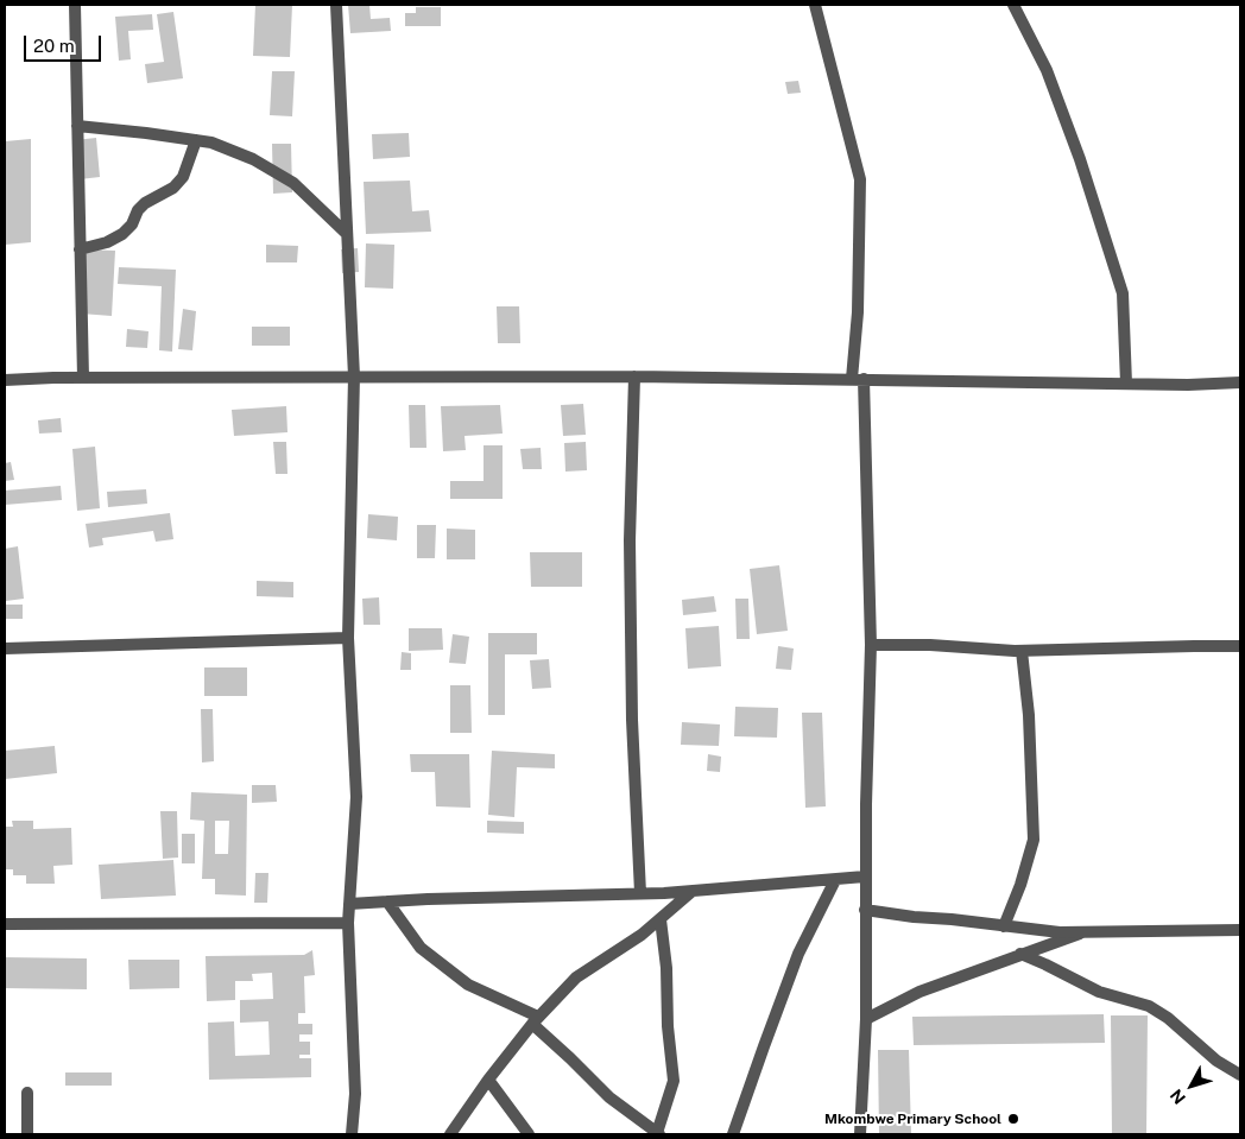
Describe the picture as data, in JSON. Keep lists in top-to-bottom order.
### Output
{
  "places": ["Mkombwe Primary School"],
  "scale_bar": "20 m",
  "north": "bottom left"
}
